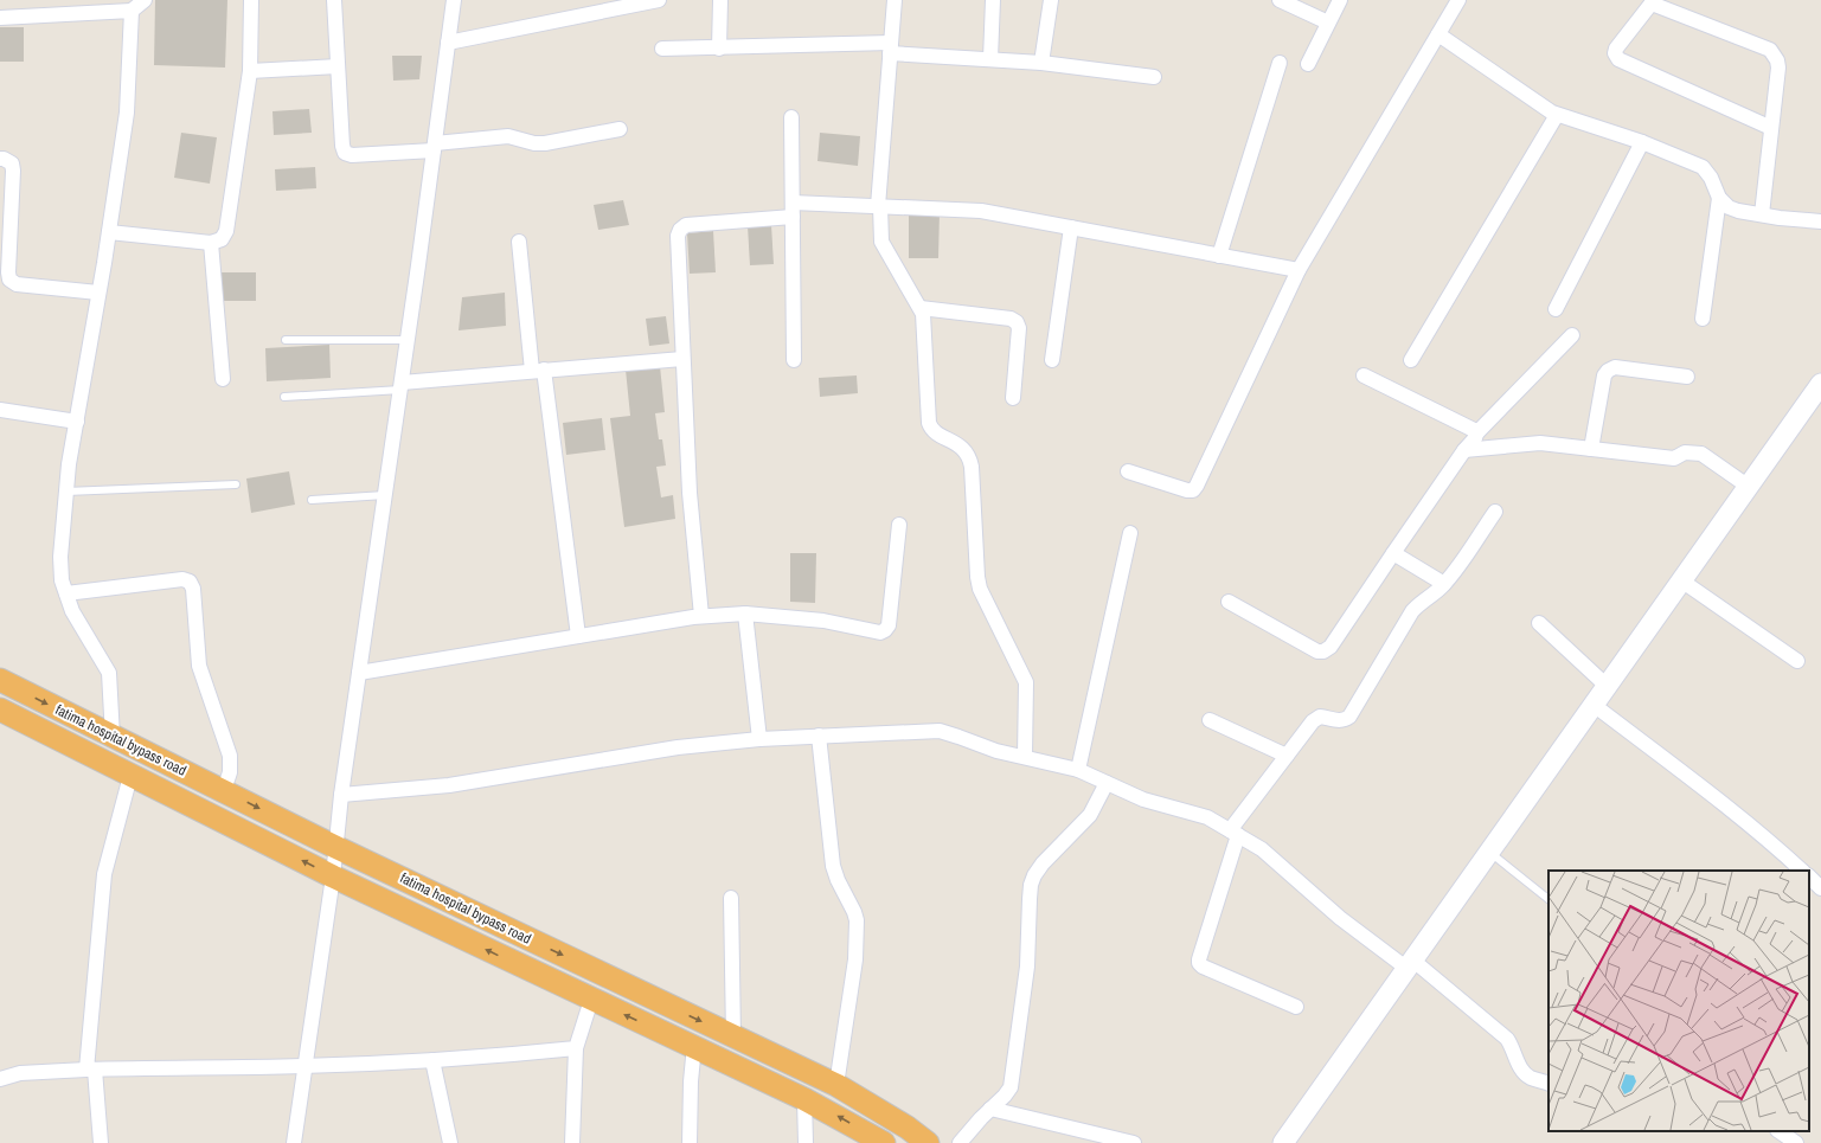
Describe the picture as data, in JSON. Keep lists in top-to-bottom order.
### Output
{
  "streets": {
    "highway": ["fatima hospital bypass road"]
  }
}
